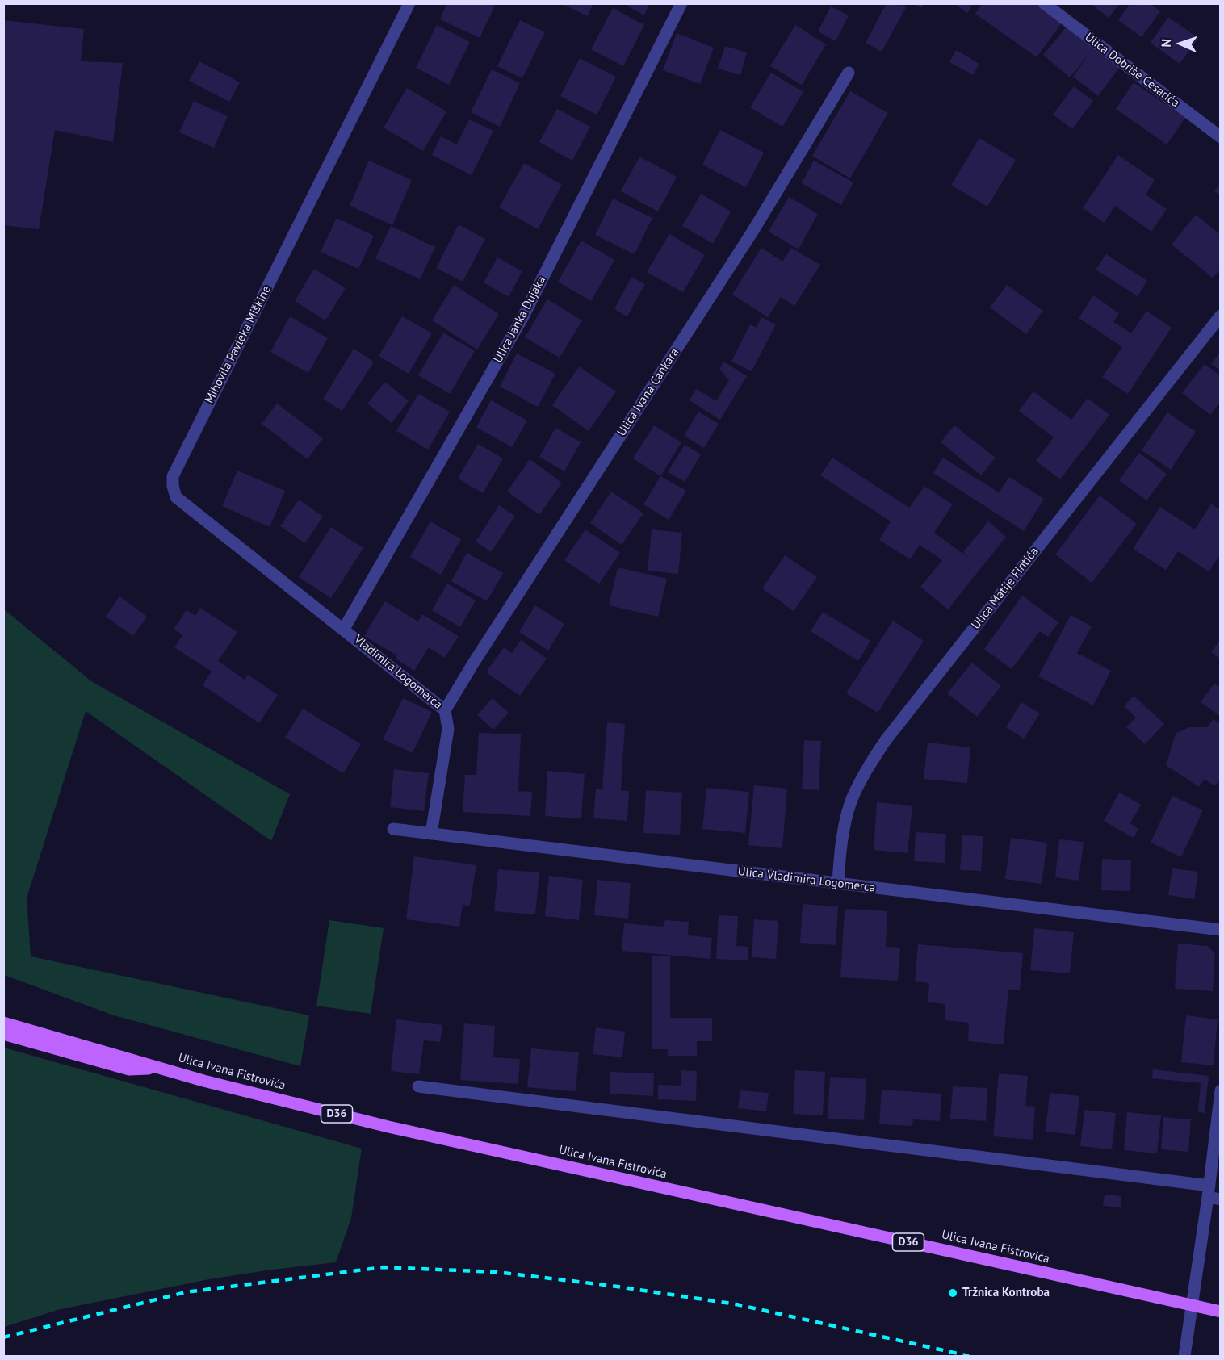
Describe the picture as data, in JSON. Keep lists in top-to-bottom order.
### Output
{
  "streets": {
    "main road": ["Ulica Ivana Fistrovića", "D36"],
    "street": [
      "Ulica Dobriše Cesarića",
      "Ulica Janka Dujaka",
      "Mihovila Pavleka Miškine",
      "Ulica Ivana Cankara",
      "Ulica Matije Fintića",
      "Vladimira Logomerca",
      "Ulica Vladimira Logomerca"
    ]
  },
  "crossings": [
    ["Ulica Janka Dujaka", "Mihovila Pavleka Miškine"],
    ["Ulica Janka Dujaka", "Vladimira Logomerca"],
    ["Mihovila Pavleka Miškine", "Vladimira Logomerca"],
    ["Ulica Ivana Cankara", "Vladimira Logomerca"],
    ["Ulica Matije Fintića", "Ulica Vladimira Logomerca"],
    ["Vladimira Logomerca", "Ulica Vladimira Logomerca"]
  ],
  "places": ["Tržnica Kontroba"],
  "north": "left"
}
